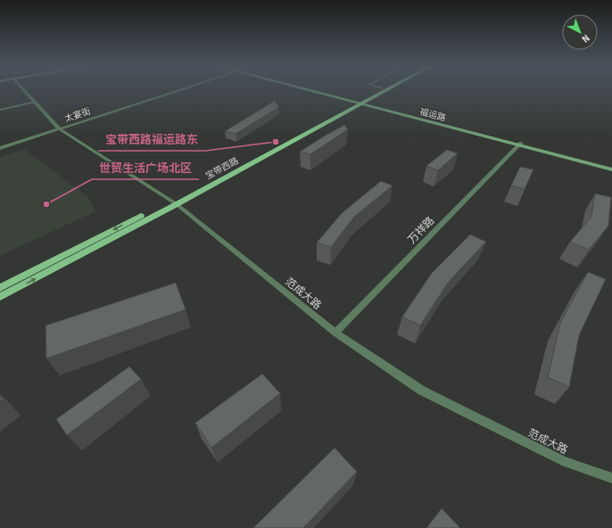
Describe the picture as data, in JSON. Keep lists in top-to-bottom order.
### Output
{
  "streets": {
    "main road": ["福运路", "宝带西路"],
    "street": ["太宴街", "万祥路", "范成大路"]
  },
  "crossings": [
    ["太宴街", "范成大路"],
    ["福运路", "宝带西路"],
    ["福运路", "万祥路"],
    ["宝带西路", "范成大路"],
    ["万祥路", "范成大路"]
  ],
  "places": ["宝带西路福运路东", "世贸生活广场北区"],
  "north": "bottom right"
}
